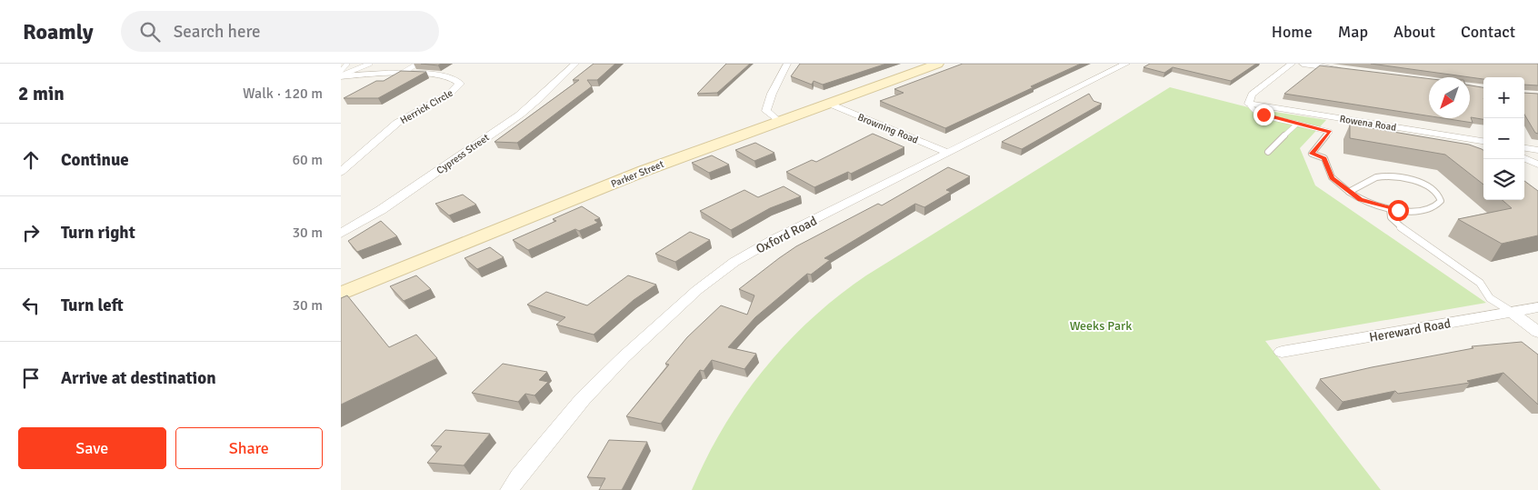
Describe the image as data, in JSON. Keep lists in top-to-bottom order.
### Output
{
  "streets": {
    "main road": ["Parker Street"],
    "street": [
      "Herrick Circle",
      "Rowena Road",
      "Browning Road",
      "Cypress Street",
      "Oxford Road",
      "Hereward Road"
    ]
  },
  "crossings": [
    ["Browning Road", "Parker Street"],
    ["Browning Road", "Oxford Road"]
  ],
  "parks": ["Weeks Park"],
  "north": "bottom left",
  "page": {
    "header": "Roamly",
    "search": "Search here",
    "nav": [
      "Home",
      "Map",
      "About",
      "Contact"
    ],
    "heading": ["2 min", "Walk · 120 m"],
    "map_buttons": ["+", "−"],
    "list": [
      ["Continue", "60 m"],
      ["Turn right", "30 m"],
      ["Turn left", "30 m"],
      "Arrive at destination"
    ],
    "buttons": ["Save", "Share"]
  }
}
